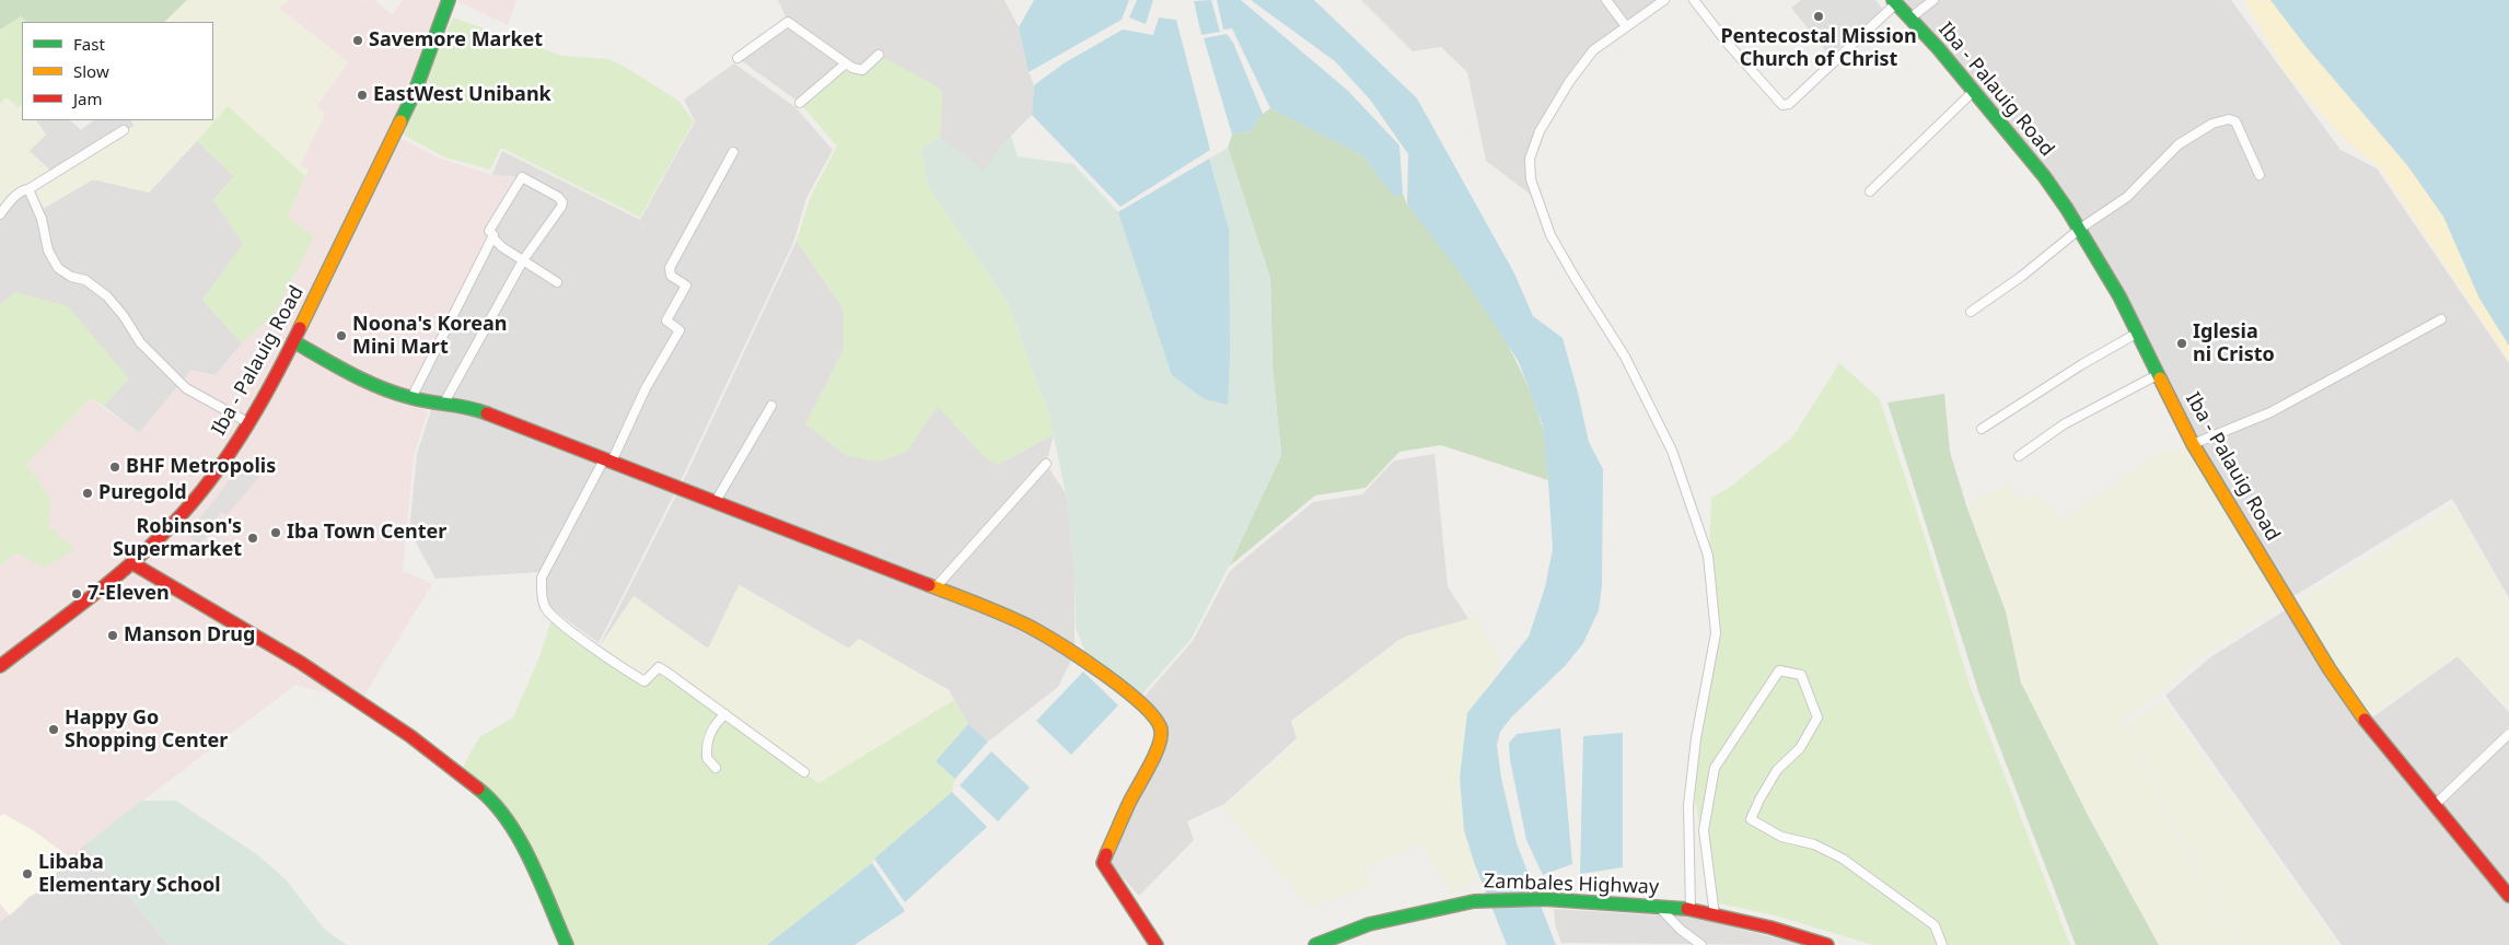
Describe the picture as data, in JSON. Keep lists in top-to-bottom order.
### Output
{
  "streets": {
    "main road": ["Iba - Palauig Road", "Zambales Highway"]
  },
  "places": [
    "Pentecostal Mission Church of Christ",
    "Savemore Market",
    "EastWest Unibank",
    "Noona's Korean Mini Mart",
    "Iglesia ni Cristo",
    "BHF Metropolis",
    "Puregold",
    "Iba Town Center",
    "Robinson's Supermarket",
    "7-Eleven",
    "Manson Drug",
    "Happy Go Shopping Center",
    "Libaba Elementary School"
  ],
  "legend": ["Fast", "Slow", "Jam"]
}
